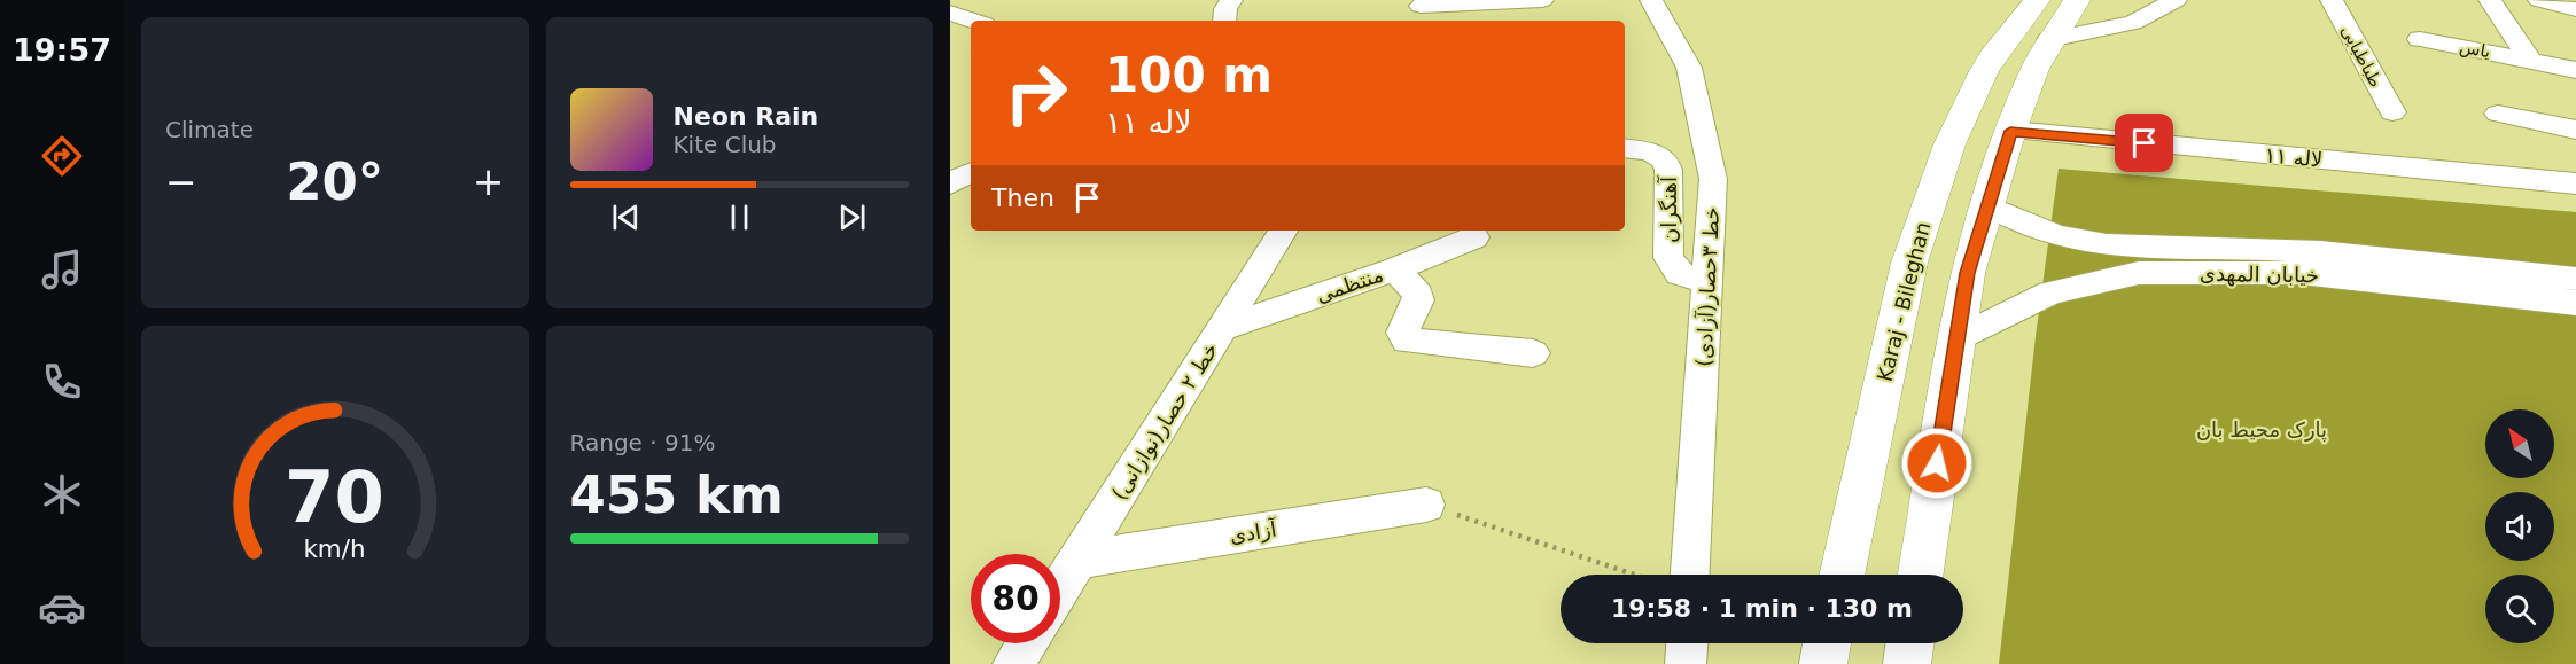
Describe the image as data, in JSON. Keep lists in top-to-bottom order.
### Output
{
  "streets": {
    "highway": ["Karaj - Bileghan"],
    "street": [
      "یاس",
      "طباطبایی",
      "لاله ۱۱",
      "آهنگران",
      "خیابان المهدی",
      "منتظمی",
      "خط ۳حصار(آزادی)",
      "خط ۲ حصار(نوازانی)",
      "آزادی"
    ]
  },
  "crossings": [
    ["آهنگران", "خط ۳حصار(آزادی)"],
    ["منتظمی", "خط ۲ حصار(نوازانی)"],
    ["خط ۲ حصار(نوازانی)", "آزادی"]
  ],
  "parks": ["پارک محیط بان"],
  "north": "top left",
  "page": {
    "tabs": "19:57",
    "tile": [
      "Climate",
      ["Range · 91%", "455 km"]
    ],
    "turn": ["100 m", "لاله ۱۱"],
    "song": ["Neon Rain", "Kite Club"],
    "heat": ["−", "20°", "+"],
    "then": "Then",
    "limit": "80",
    "trip": "19:58 · 1 min · 130 m",
    "gauge": ["70", "km/h"]
  }
}
